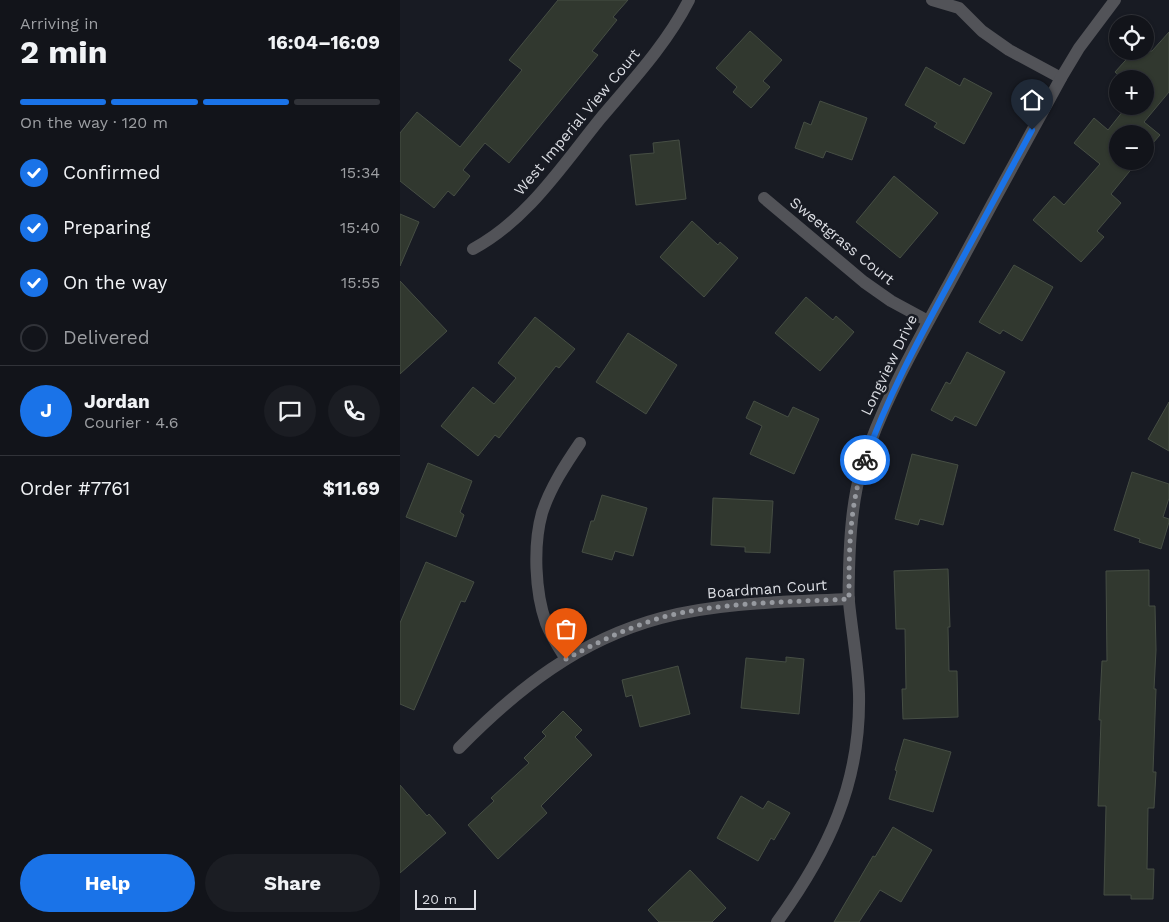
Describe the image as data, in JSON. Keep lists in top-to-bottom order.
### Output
{
  "streets": {
    "street": [
      "West Imperial View Court",
      "Sweetgrass Court",
      "Longview Drive",
      "Boardman Court"
    ]
  },
  "crossings": [
    ["Sweetgrass Court", "Longview Drive"],
    ["Longview Drive", "Boardman Court"]
  ],
  "scale_bar": "20 m",
  "page": {
    "heading": ["2 min", "Arriving in", "16:04–16:09"],
    "panel": [
      "Jordan",
      "Courier · 4.6",
      "Order #7761",
      "$11.69"
    ],
    "map_buttons": ["+", "−"],
    "bar": "On the way · 120 m",
    "list": [
      ["Confirmed", "15:34"],
      ["Preparing", "15:40"],
      ["On the way", "15:55"],
      "Delivered"
    ],
    "round": "J",
    "buttons": ["Help", "Share"],
    "scale": "20 m"
  }
}
